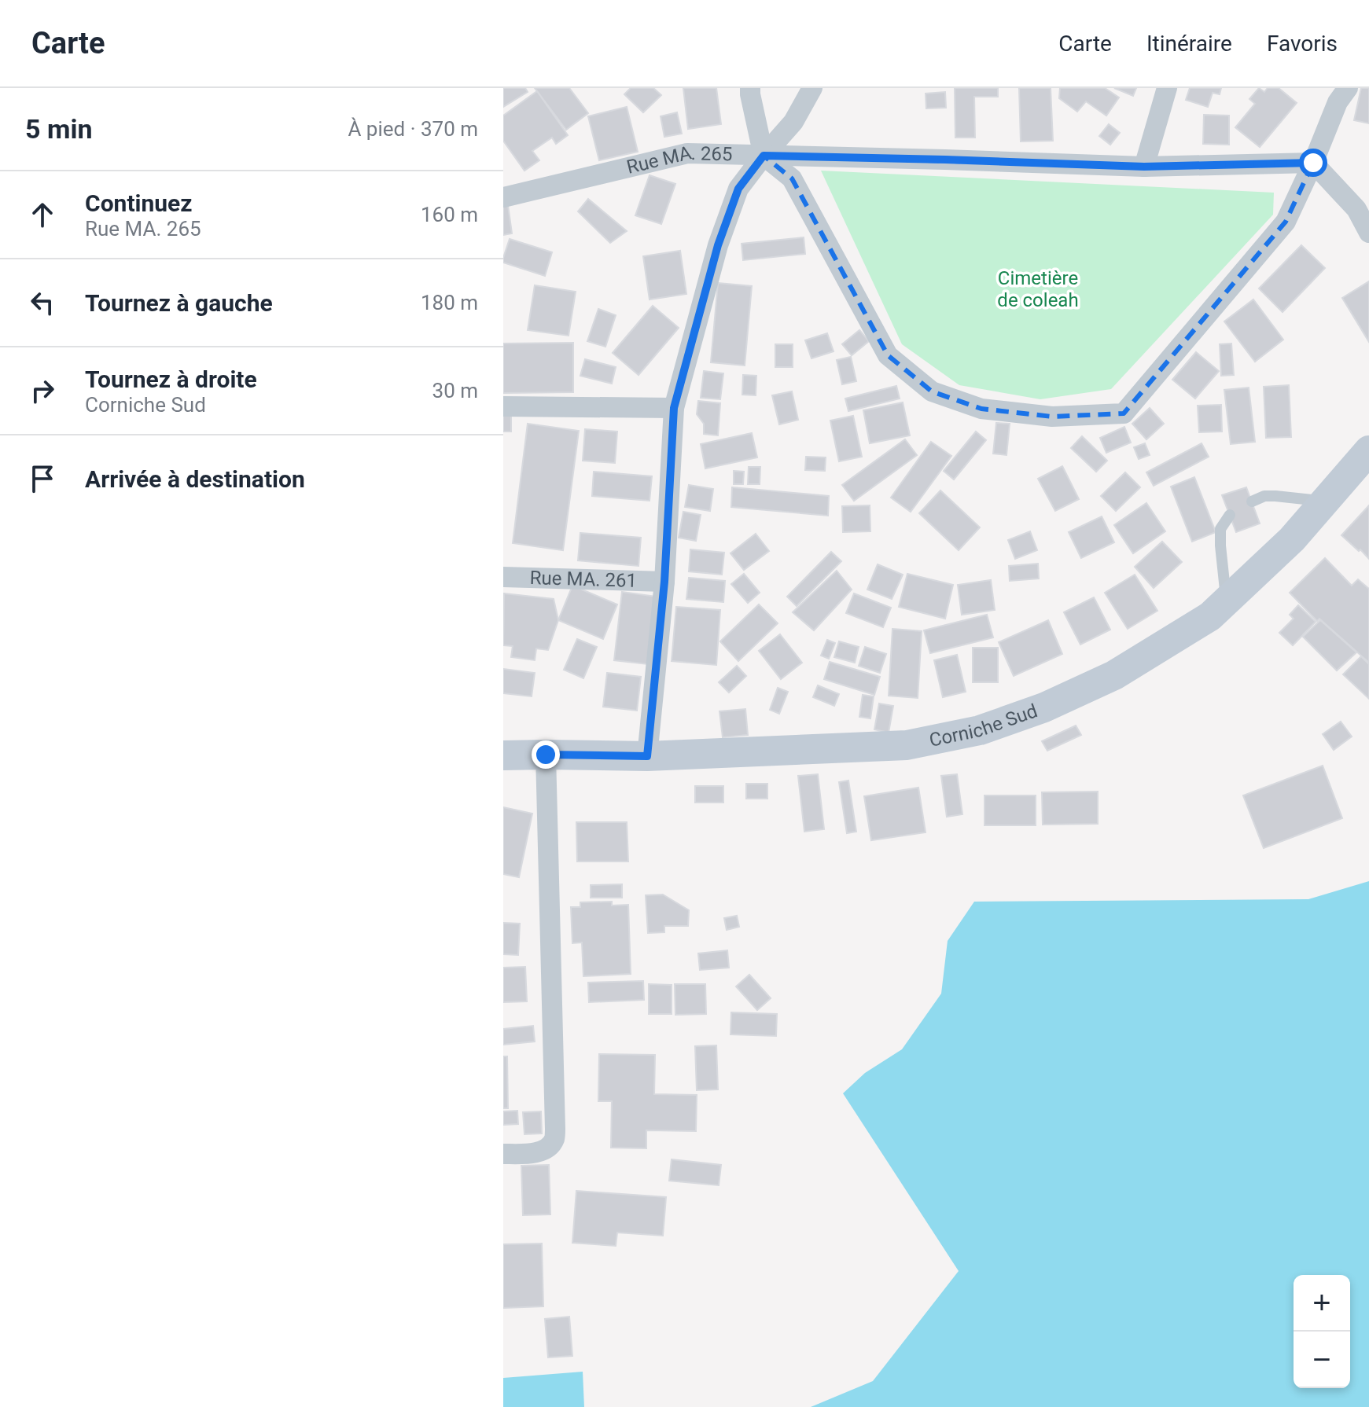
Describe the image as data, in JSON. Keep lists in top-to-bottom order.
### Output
{
  "streets": {
    "main road": ["Corniche Sud"],
    "street": ["Rue MA. 265", "Rue MA. 261"]
  },
  "parks": ["Cimetière de coleah"],
  "page": {
    "header": "Carte",
    "nav": ["Carte", "Itinéraire", "Favoris"],
    "heading": ["5 min", "À pied · 370 m"],
    "list": [
      ["Continuez", "Rue MA. 265", "160 m"],
      ["Tournez à gauche", "180 m"],
      ["Tournez à droite", "Corniche Sud", "30 m"],
      "Arrivée à destination"
    ],
    "map_buttons": ["+", "−"]
  }
}
